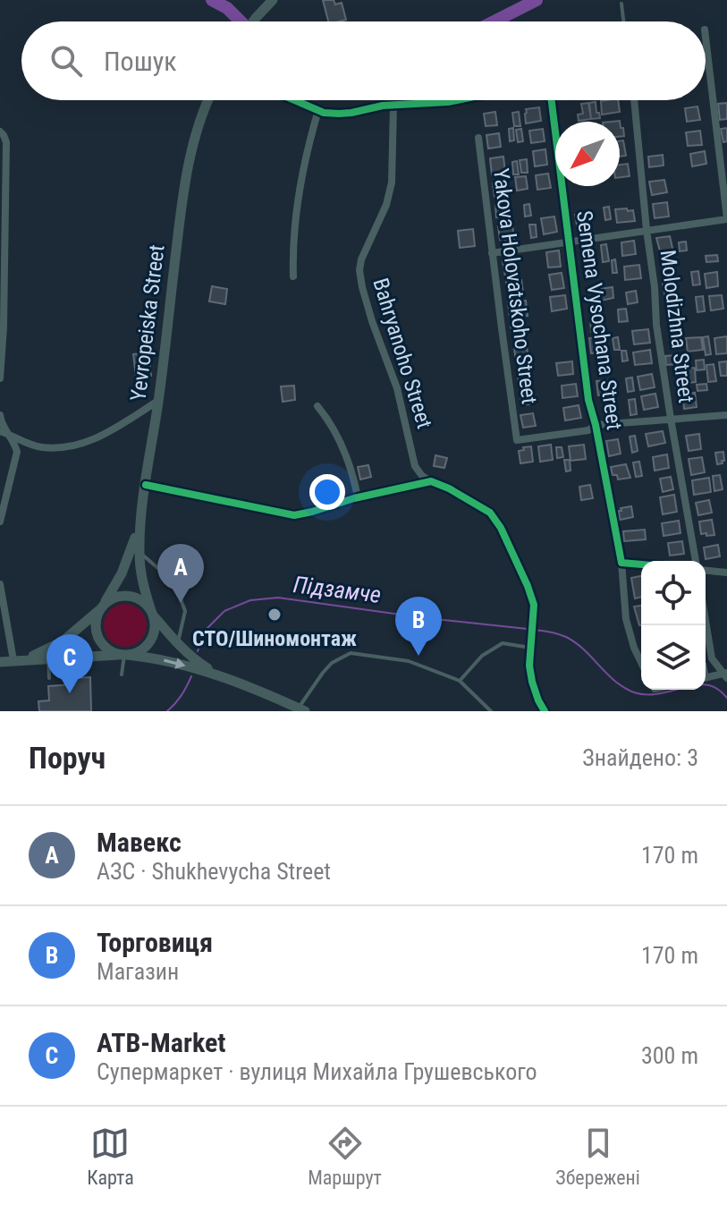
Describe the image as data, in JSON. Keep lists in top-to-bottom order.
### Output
{
  "streets": {
    "main road": ["Yevropeiska Street"],
    "street": [
      "Yakova Holovatskoho Street",
      "Semena Vysochana Street",
      "Molodizhna Street",
      "Bahryanoho Street"
    ]
  },
  "crossings": [
    ["Yakova Holovatskoho Street", "Semena Vysochana Street"],
    ["Semena Vysochana Street", "Bahryanoho Street"]
  ],
  "water": ["Підзамче"],
  "places": ["СТО/Шиномонтаж"],
  "north": "bottom left",
  "page": {
    "search": "Пошук",
    "pins": ["A", "B", "C"],
    "heading": ["Поруч", "Знайдено: 3"],
    "list": [
      {
        "mark": "A",
        "name": "Мавекс",
        "note": "АЗС · Shukhevycha Street",
        "value": "170 m"
      },
      {
        "mark": "B",
        "name": "Торговиця",
        "note": "Магазин",
        "value": "170 m"
      },
      {
        "mark": "C",
        "name": "ATB-Market",
        "note": "Супермаркет · вулиця Михайла Грушевського",
        "value": "300 m"
      }
    ],
    "nav": ["Карта", "Маршрут", "Збережені"]
  }
}
